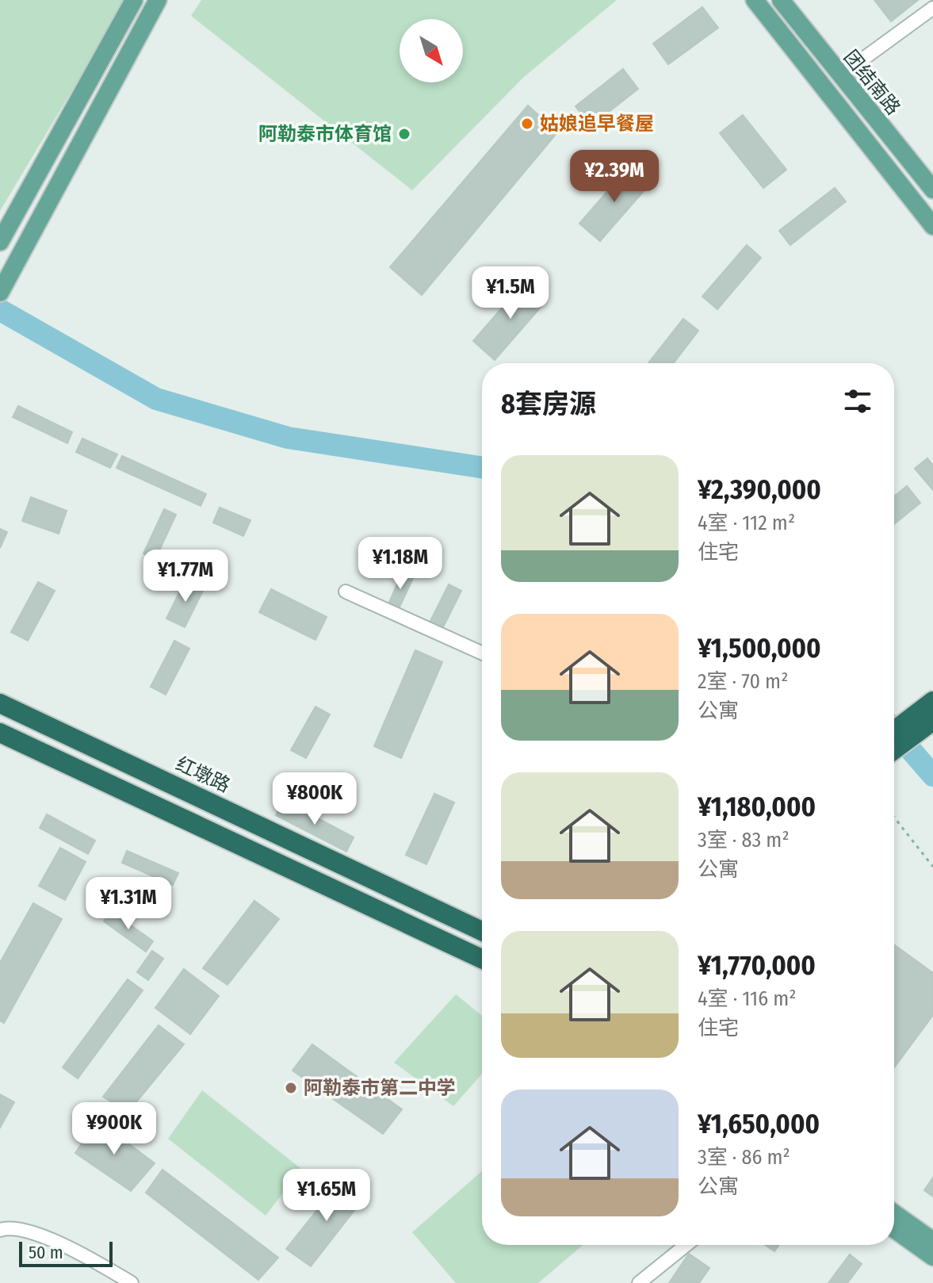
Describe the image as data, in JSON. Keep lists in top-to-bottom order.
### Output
{
  "streets": {
    "highway": ["红墩路"],
    "main road": ["团结南路"]
  },
  "places": ["姑娘追早餐屋", "阿勒泰市体育馆", "阿勒泰市第二中学"],
  "scale_bar": "50 m",
  "north": "bottom right",
  "page": {
    "price": [
      "¥2.39M",
      "¥1.5M",
      "¥1.18M",
      "¥1.77M",
      "¥800K",
      "¥1.31M",
      "¥900K",
      "¥1.65M"
    ],
    "heading": "8套房源",
    "list": [
      {
        "name": "¥2,390,000",
        "note": "4室 · 112 m² · 住宅"
      },
      {
        "name": "¥1,500,000",
        "note": "2室 · 70 m² · 公寓"
      },
      {
        "name": "¥1,180,000",
        "note": "3室 · 83 m² · 公寓"
      },
      {
        "name": "¥1,770,000",
        "note": "4室 · 116 m² · 住宅"
      },
      {
        "name": "¥1,650,000",
        "note": "3室 · 86 m² · 公寓"
      }
    ],
    "scale": "50 m"
  }
}
